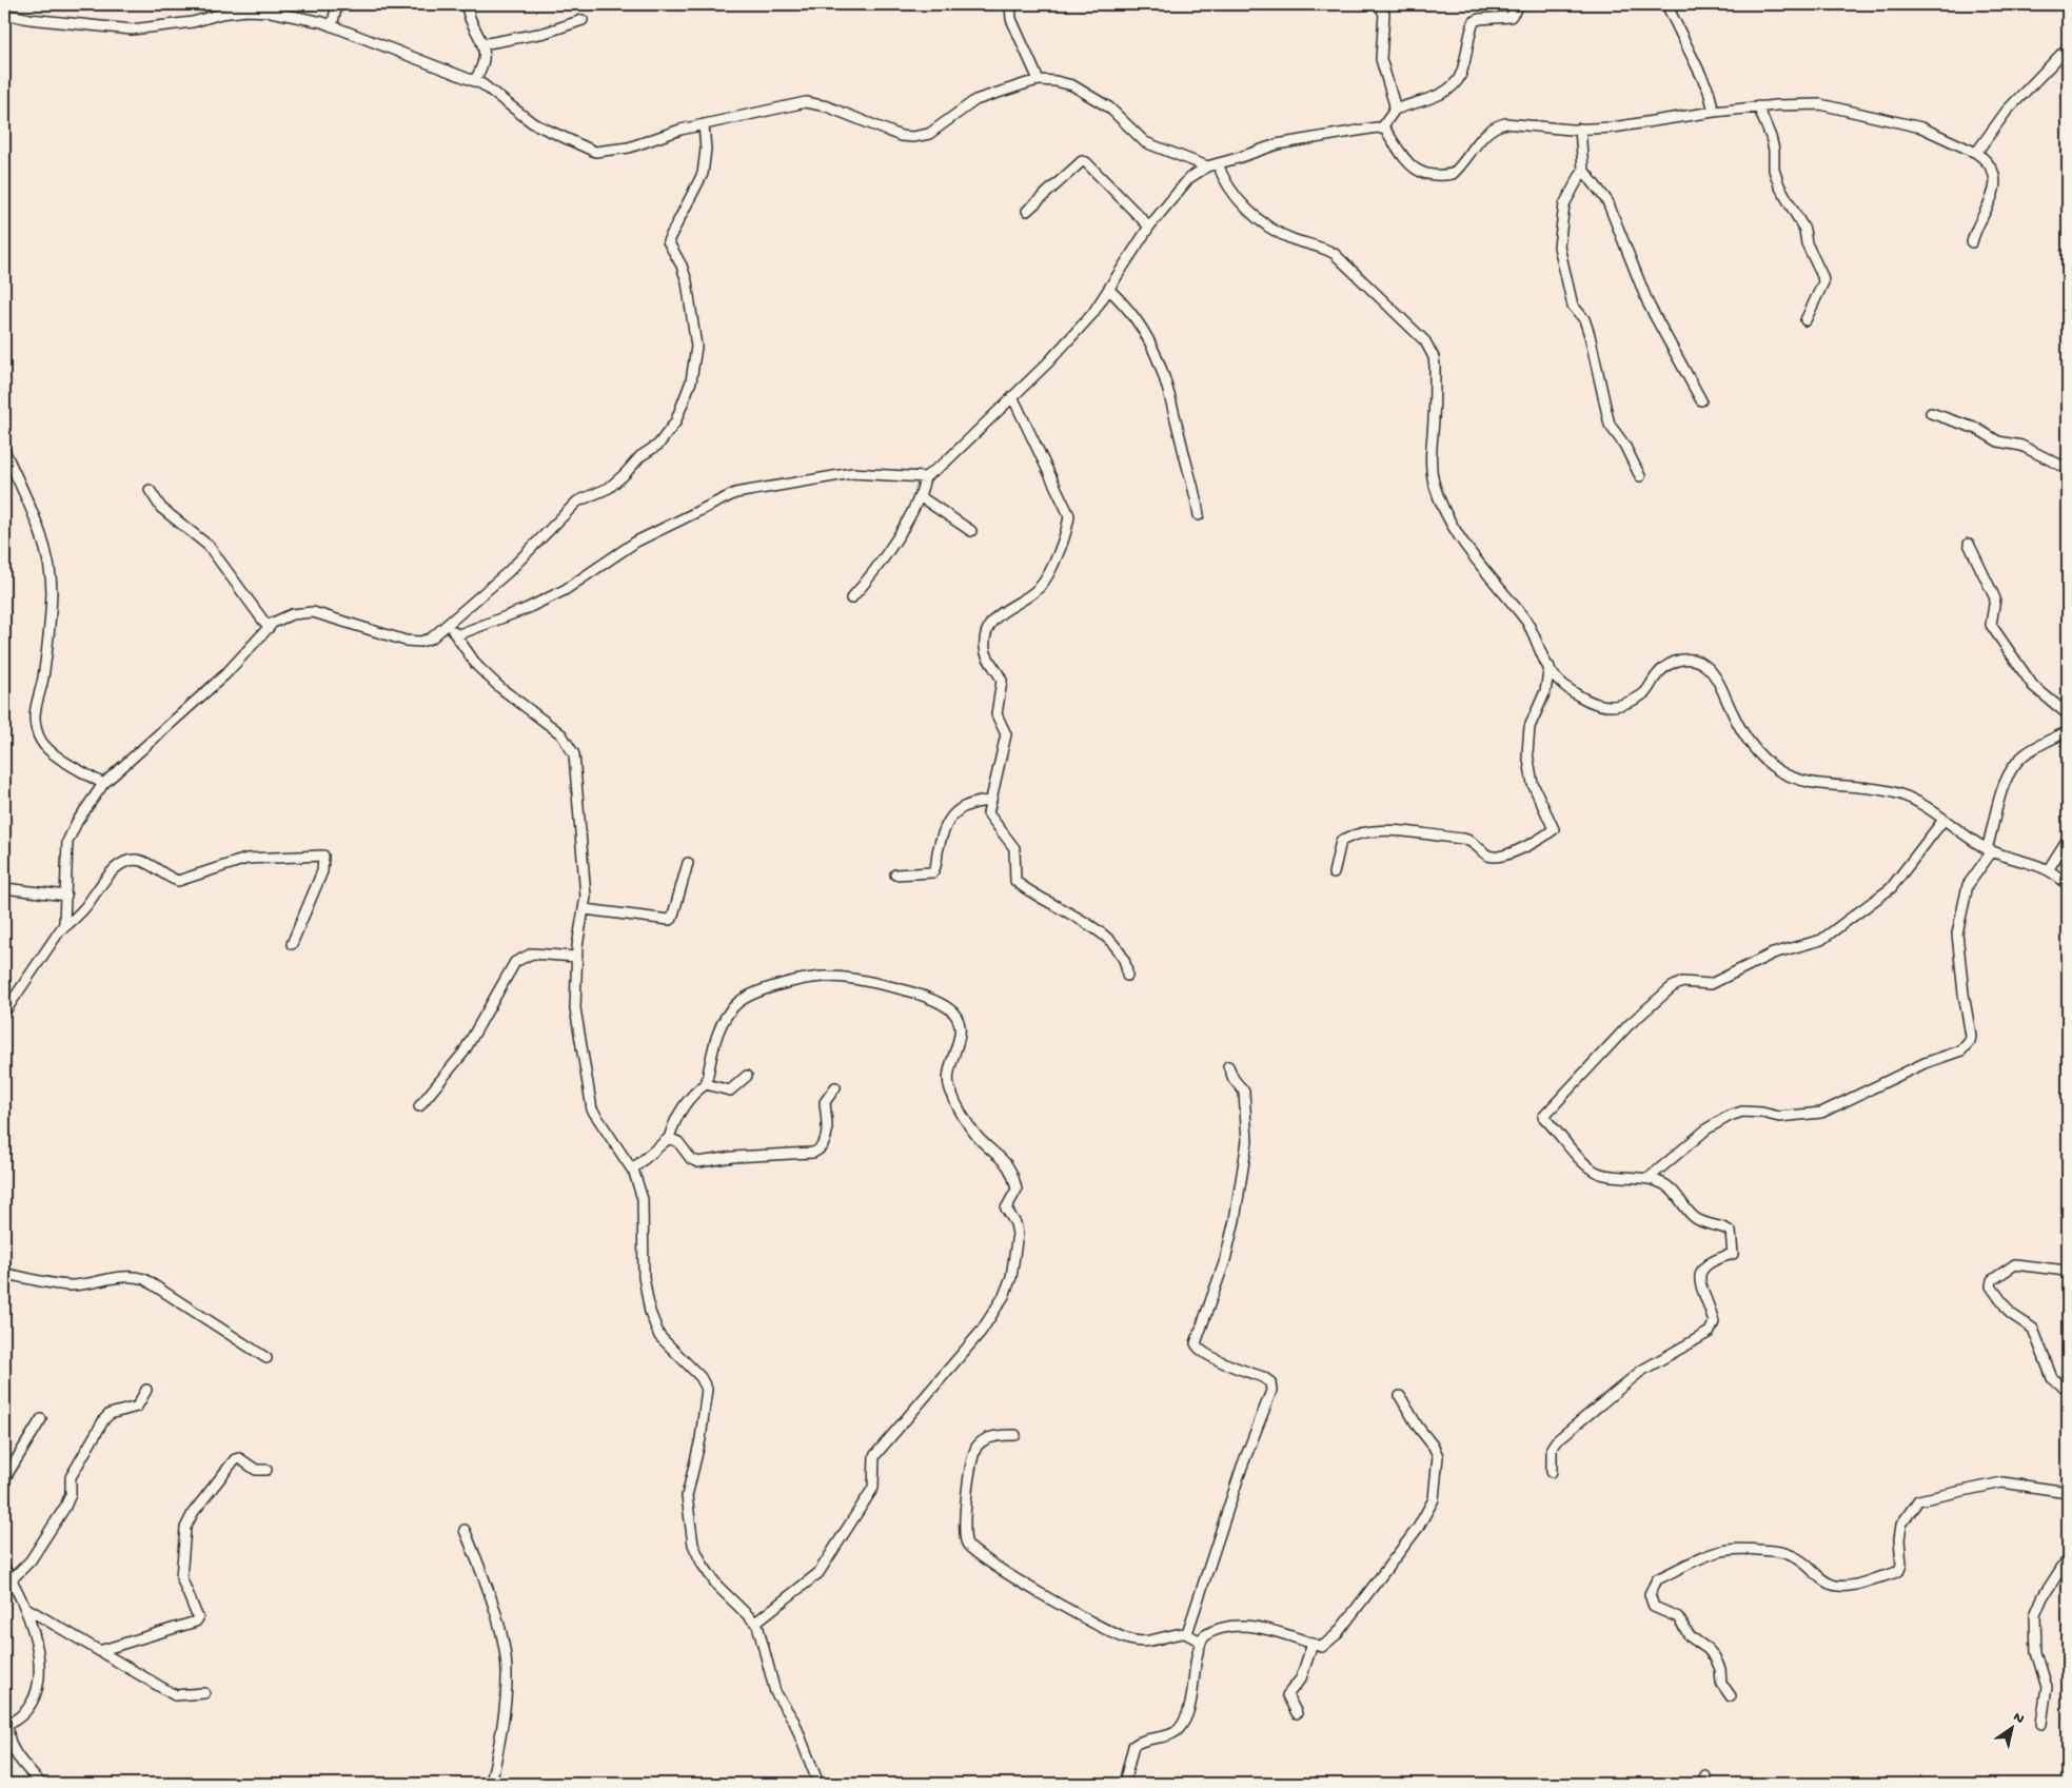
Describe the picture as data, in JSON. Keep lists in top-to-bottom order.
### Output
{
  "north": "top right"
}
